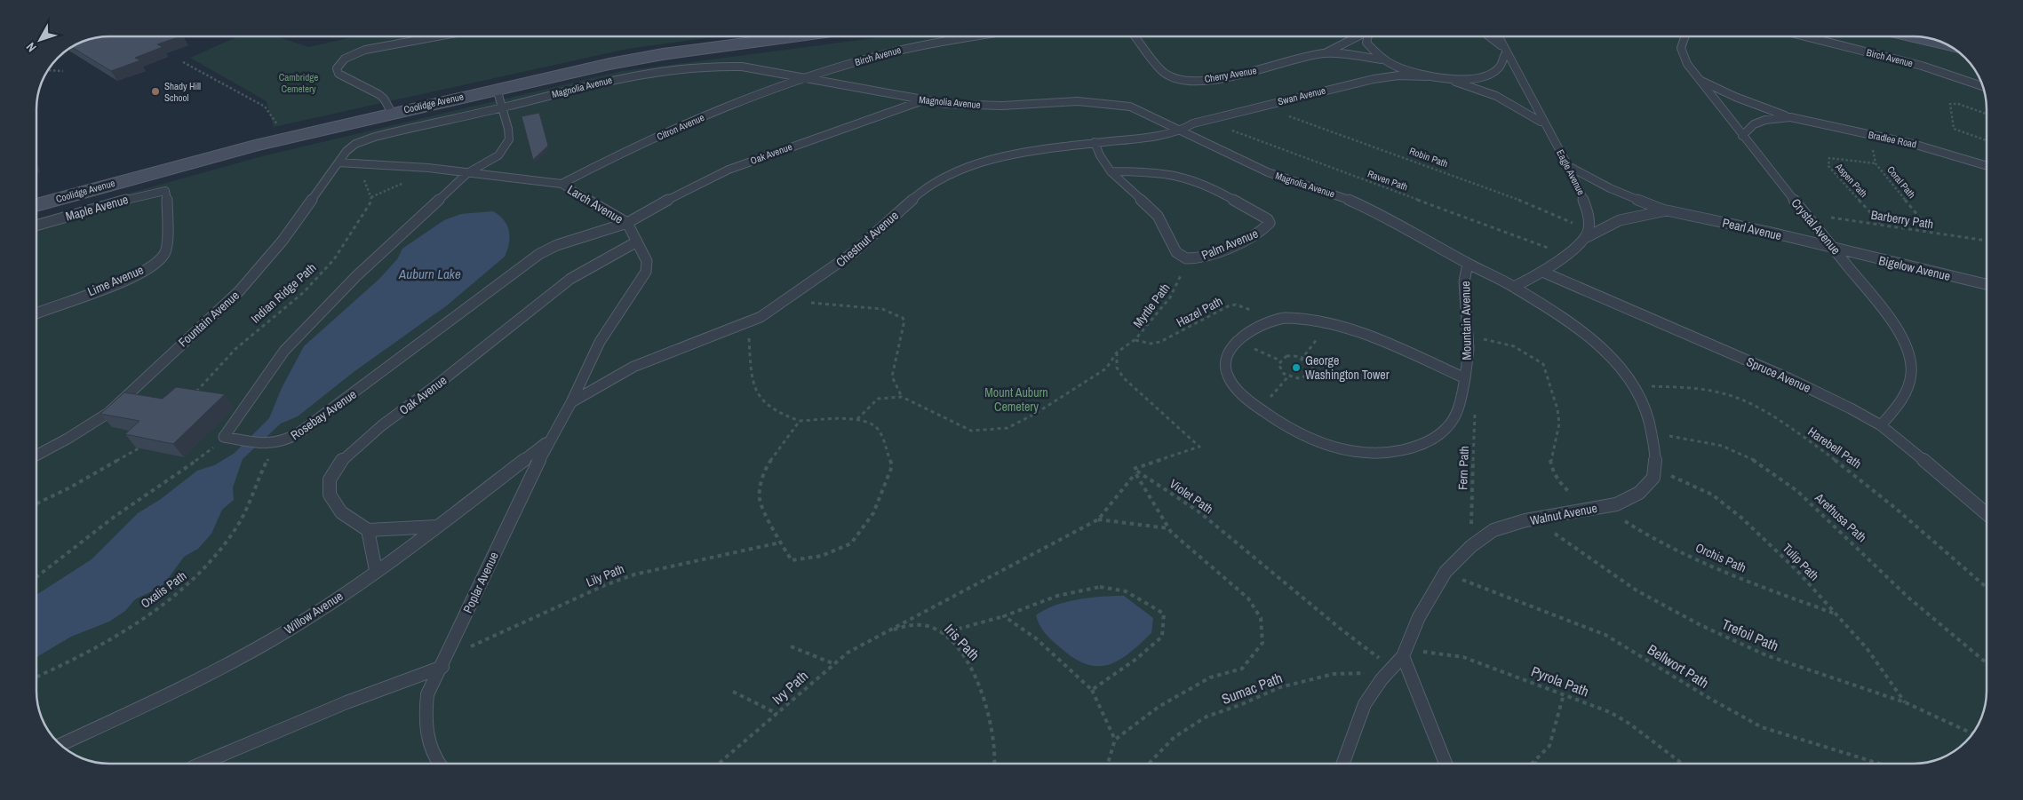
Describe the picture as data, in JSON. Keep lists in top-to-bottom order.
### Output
{
  "streets": {
    "street": ["Coolidge Avenue"],
    "lane": [
      "Birch Avenue",
      "Cherry Avenue",
      "Magnolia Avenue",
      "Swan Avenue",
      "Citron Avenue",
      "Bradlee Road",
      "Oak Avenue",
      "Eagle Avenue",
      "Larch Avenue",
      "Maple Avenue",
      "Crystal Avenue",
      "Pearl Avenue",
      "Chestnut Avenue",
      "Palm Avenue",
      "Bigelow Avenue",
      "Lime Avenue",
      "Fountain Avenue",
      "Mountain Avenue",
      "Spruce Avenue",
      "Rosebay Avenue",
      "Walnut Avenue",
      "Poplar Avenue",
      "Willow Avenue"
    ],
    "path": [
      "Robin Path",
      "Raven Path",
      "Aspen Path",
      "Coral Path",
      "Barberry Path",
      "Indian Ridge Path",
      "Myrtle Path",
      "Hazel Path",
      "Harebell Path",
      "Fern Path",
      "Violet Path",
      "Arethusa Path",
      "Orchis Path",
      "Tulip Path",
      "Lily Path",
      "Oxalis Path",
      "Trefoil Path",
      "Iris Path",
      "Bellwort Path",
      "Pyrola Path",
      "Ivy Path",
      "Sumac Path"
    ]
  },
  "crossings": [
    ["Birch Avenue", "Magnolia Avenue"],
    ["Birch Avenue", "Citron Avenue"],
    ["Magnolia Avenue", "Swan Avenue"],
    ["Magnolia Avenue", "Citron Avenue"],
    ["Magnolia Avenue", "Oak Avenue"],
    ["Magnolia Avenue", "Chestnut Avenue"],
    ["Magnolia Avenue", "Fountain Avenue"],
    ["Magnolia Avenue", "Mountain Avenue"],
    ["Swan Avenue", "Robin Path"],
    ["Swan Avenue", "Raven Path"],
    ["Swan Avenue", "Chestnut Avenue"],
    ["Citron Avenue", "Larch Avenue"],
    ["Bradlee Road", "Coral Path"],
    ["Bradlee Road", "Crystal Avenue"],
    ["Oak Avenue", "Larch Avenue"],
    ["Oak Avenue", "Rosebay Avenue"],
    ["Robin Path", "Eagle Avenue"],
    ["Eagle Avenue", "Pearl Avenue"],
    ["Aspen Path", "Coral Path"],
    ["Aspen Path", "Barberry Path"],
    ["Coral Path", "Barberry Path"],
    ["Larch Avenue", "Chestnut Avenue"],
    ["Larch Avenue", "Indian Ridge Path"],
    ["Larch Avenue", "Fountain Avenue"],
    ["Larch Avenue", "Rosebay Avenue"],
    ["Larch Avenue", "Poplar Avenue"],
    ["Maple Avenue", "Lime Avenue"],
    ["Barberry Path", "Crystal Avenue"],
    ["Crystal Avenue", "Pearl Avenue"],
    ["Crystal Avenue", "Bigelow Avenue"],
    ["Crystal Avenue", "Spruce Avenue"],
    ["Pearl Avenue", "Bigelow Avenue"],
    ["Chestnut Avenue", "Palm Avenue"],
    ["Chestnut Avenue", "Poplar Avenue"],
    ["Palm Avenue", "Myrtle Path"],
    ["Myrtle Path", "Hazel Path"],
    ["Hazel Path", "Mountain Avenue"],
    ["Mountain Avenue", "Fern Path"],
    ["Rosebay Avenue", "Oxalis Path"],
    ["Fern Path", "Walnut Avenue"],
    ["Violet Path", "Walnut Avenue"],
    ["Violet Path", "Sumac Path"],
    ["Walnut Avenue", "Orchis Path"],
    ["Walnut Avenue", "Tulip Path"],
    ["Walnut Avenue", "Trefoil Path"],
    ["Walnut Avenue", "Bellwort Path"],
    ["Walnut Avenue", "Pyrola Path"],
    ["Walnut Avenue", "Sumac Path"],
    ["Orchis Path", "Tulip Path"],
    ["Tulip Path", "Trefoil Path"],
    ["Lily Path", "Poplar Avenue"],
    ["Poplar Avenue", "Willow Avenue"],
    ["Iris Path", "Ivy Path"]
  ],
  "water": ["Auburn Lake"],
  "parks": ["Cambridge Cemetery", "Mount Auburn Cemetery"],
  "places": ["Shady Hill School", "George Washington Tower"],
  "north": "bottom left"
}
